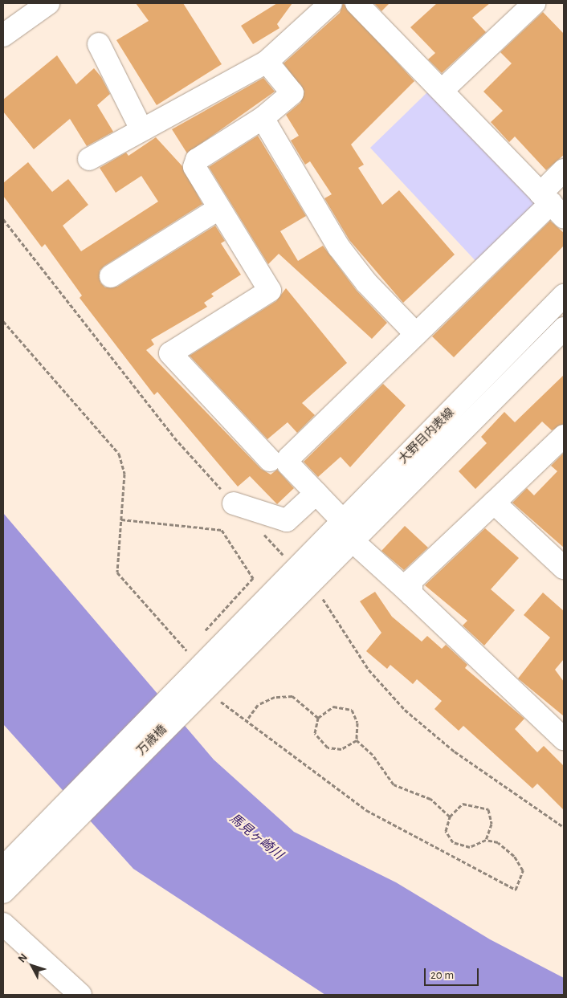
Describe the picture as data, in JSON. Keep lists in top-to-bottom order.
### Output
{
  "streets": {
    "main road": ["大野目内表線", "万歳橋"]
  },
  "crossings": [
    ["大野目内表線", "万歳橋"]
  ],
  "water": ["馬見ヶ崎川"],
  "scale_bar": "20 m",
  "north": "top left"
}
